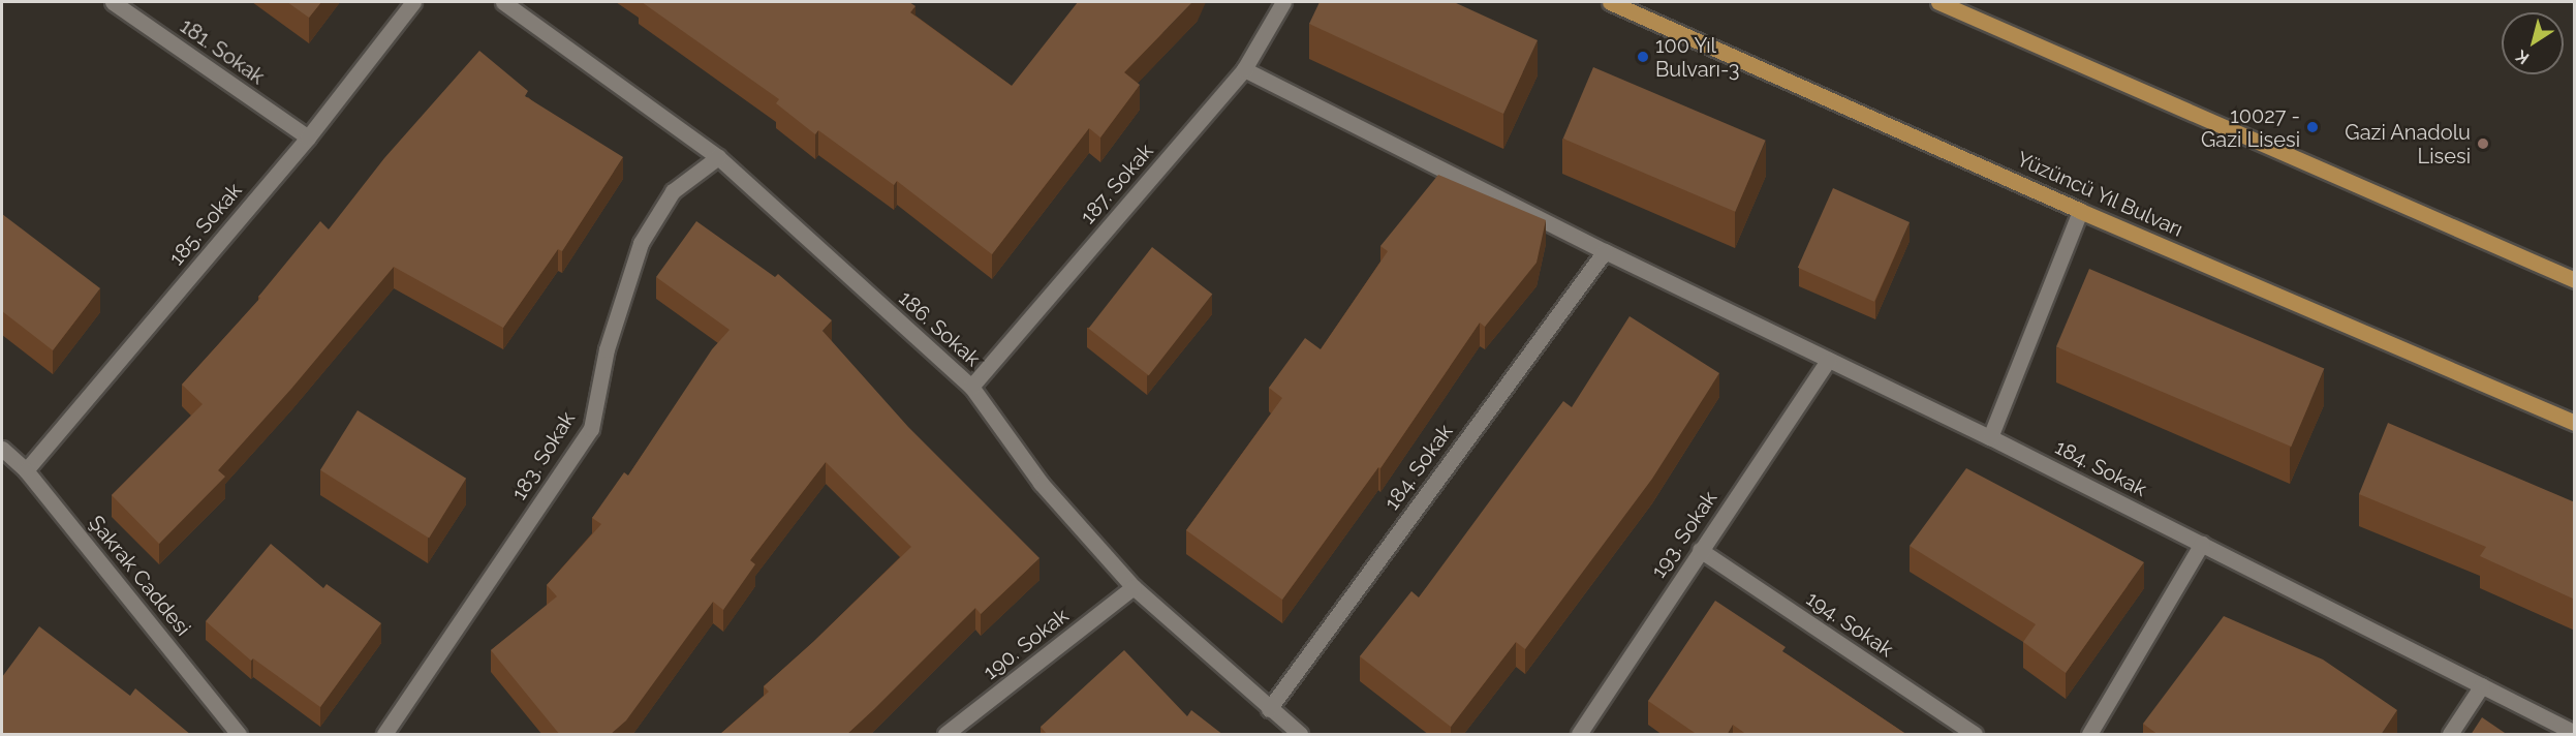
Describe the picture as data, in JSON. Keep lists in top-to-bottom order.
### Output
{
  "streets": {
    "main road": ["Yüzüncü Yıl Bulvarı"],
    "street": [
      "181. Sokak",
      "187. Sokak",
      "185. Sokak",
      "186. Sokak",
      "183. Sokak",
      "184. Sokak",
      "193. Sokak",
      "Şakrak Caddesi",
      "194. Sokak",
      "190. Sokak"
    ]
  },
  "crossings": [
    ["181. Sokak", "185. Sokak"],
    ["187. Sokak", "186. Sokak"],
    ["187. Sokak", "184. Sokak"],
    ["185. Sokak", "Şakrak Caddesi"],
    ["186. Sokak", "183. Sokak"],
    ["186. Sokak", "184. Sokak"],
    ["186. Sokak", "190. Sokak"],
    ["184. Sokak", "193. Sokak"],
    ["193. Sokak", "194. Sokak"]
  ],
  "places": ["100 Yıl Bulvarı-3", "10027 - Gazi Lisesi", "Gazi Anadolu Lisesi"],
  "north": "bottom left"
}
